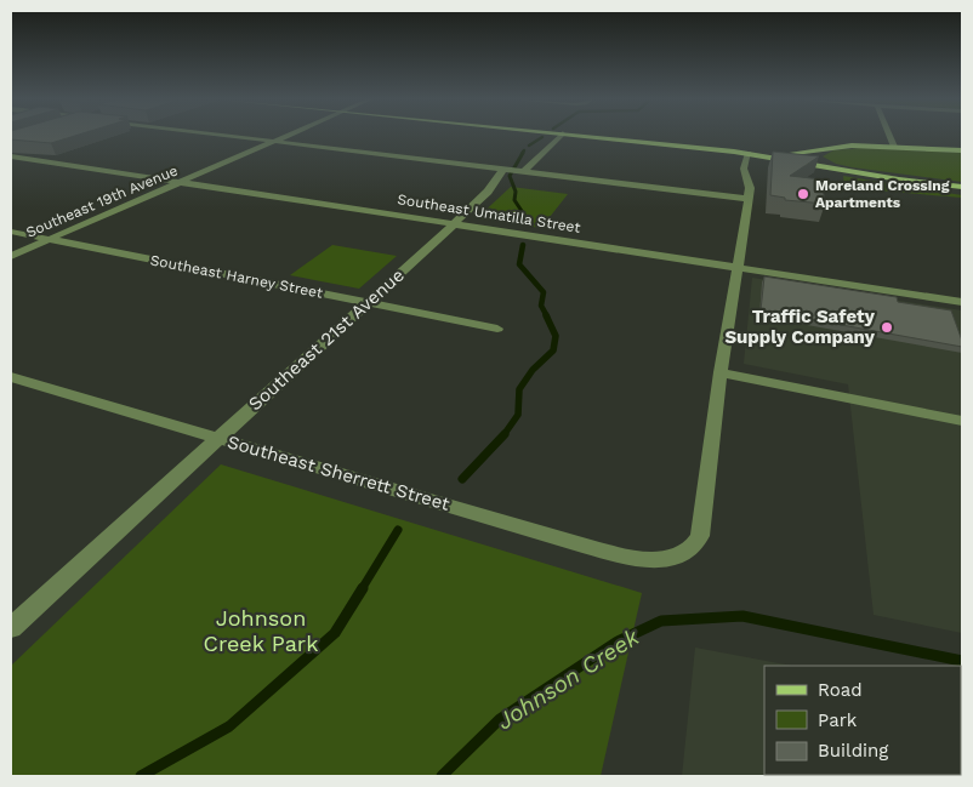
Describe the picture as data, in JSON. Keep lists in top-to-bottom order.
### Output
{
  "streets": {
    "street": [
      "Southeast 19th Avenue",
      "Southeast Umatilla Street",
      "Southeast Harney Street",
      "Southeast 21st Avenue",
      "Southeast Sherrett Street"
    ]
  },
  "crossings": [
    ["Southeast 19th Avenue", "Southeast Umatilla Street"],
    ["Southeast 19th Avenue", "Southeast Harney Street"],
    ["Southeast Umatilla Street", "Southeast 21st Avenue"],
    ["Southeast Harney Street", "Southeast 21st Avenue"],
    ["Southeast 21st Avenue", "Southeast Sherrett Street"]
  ],
  "water": ["Johnson Creek"],
  "parks": ["Johnson Creek Park"],
  "places": ["Moreland Crossing Apartments", "Traffic Safety Supply Company"],
  "legend": ["Road", "Park", "Building"]
}
